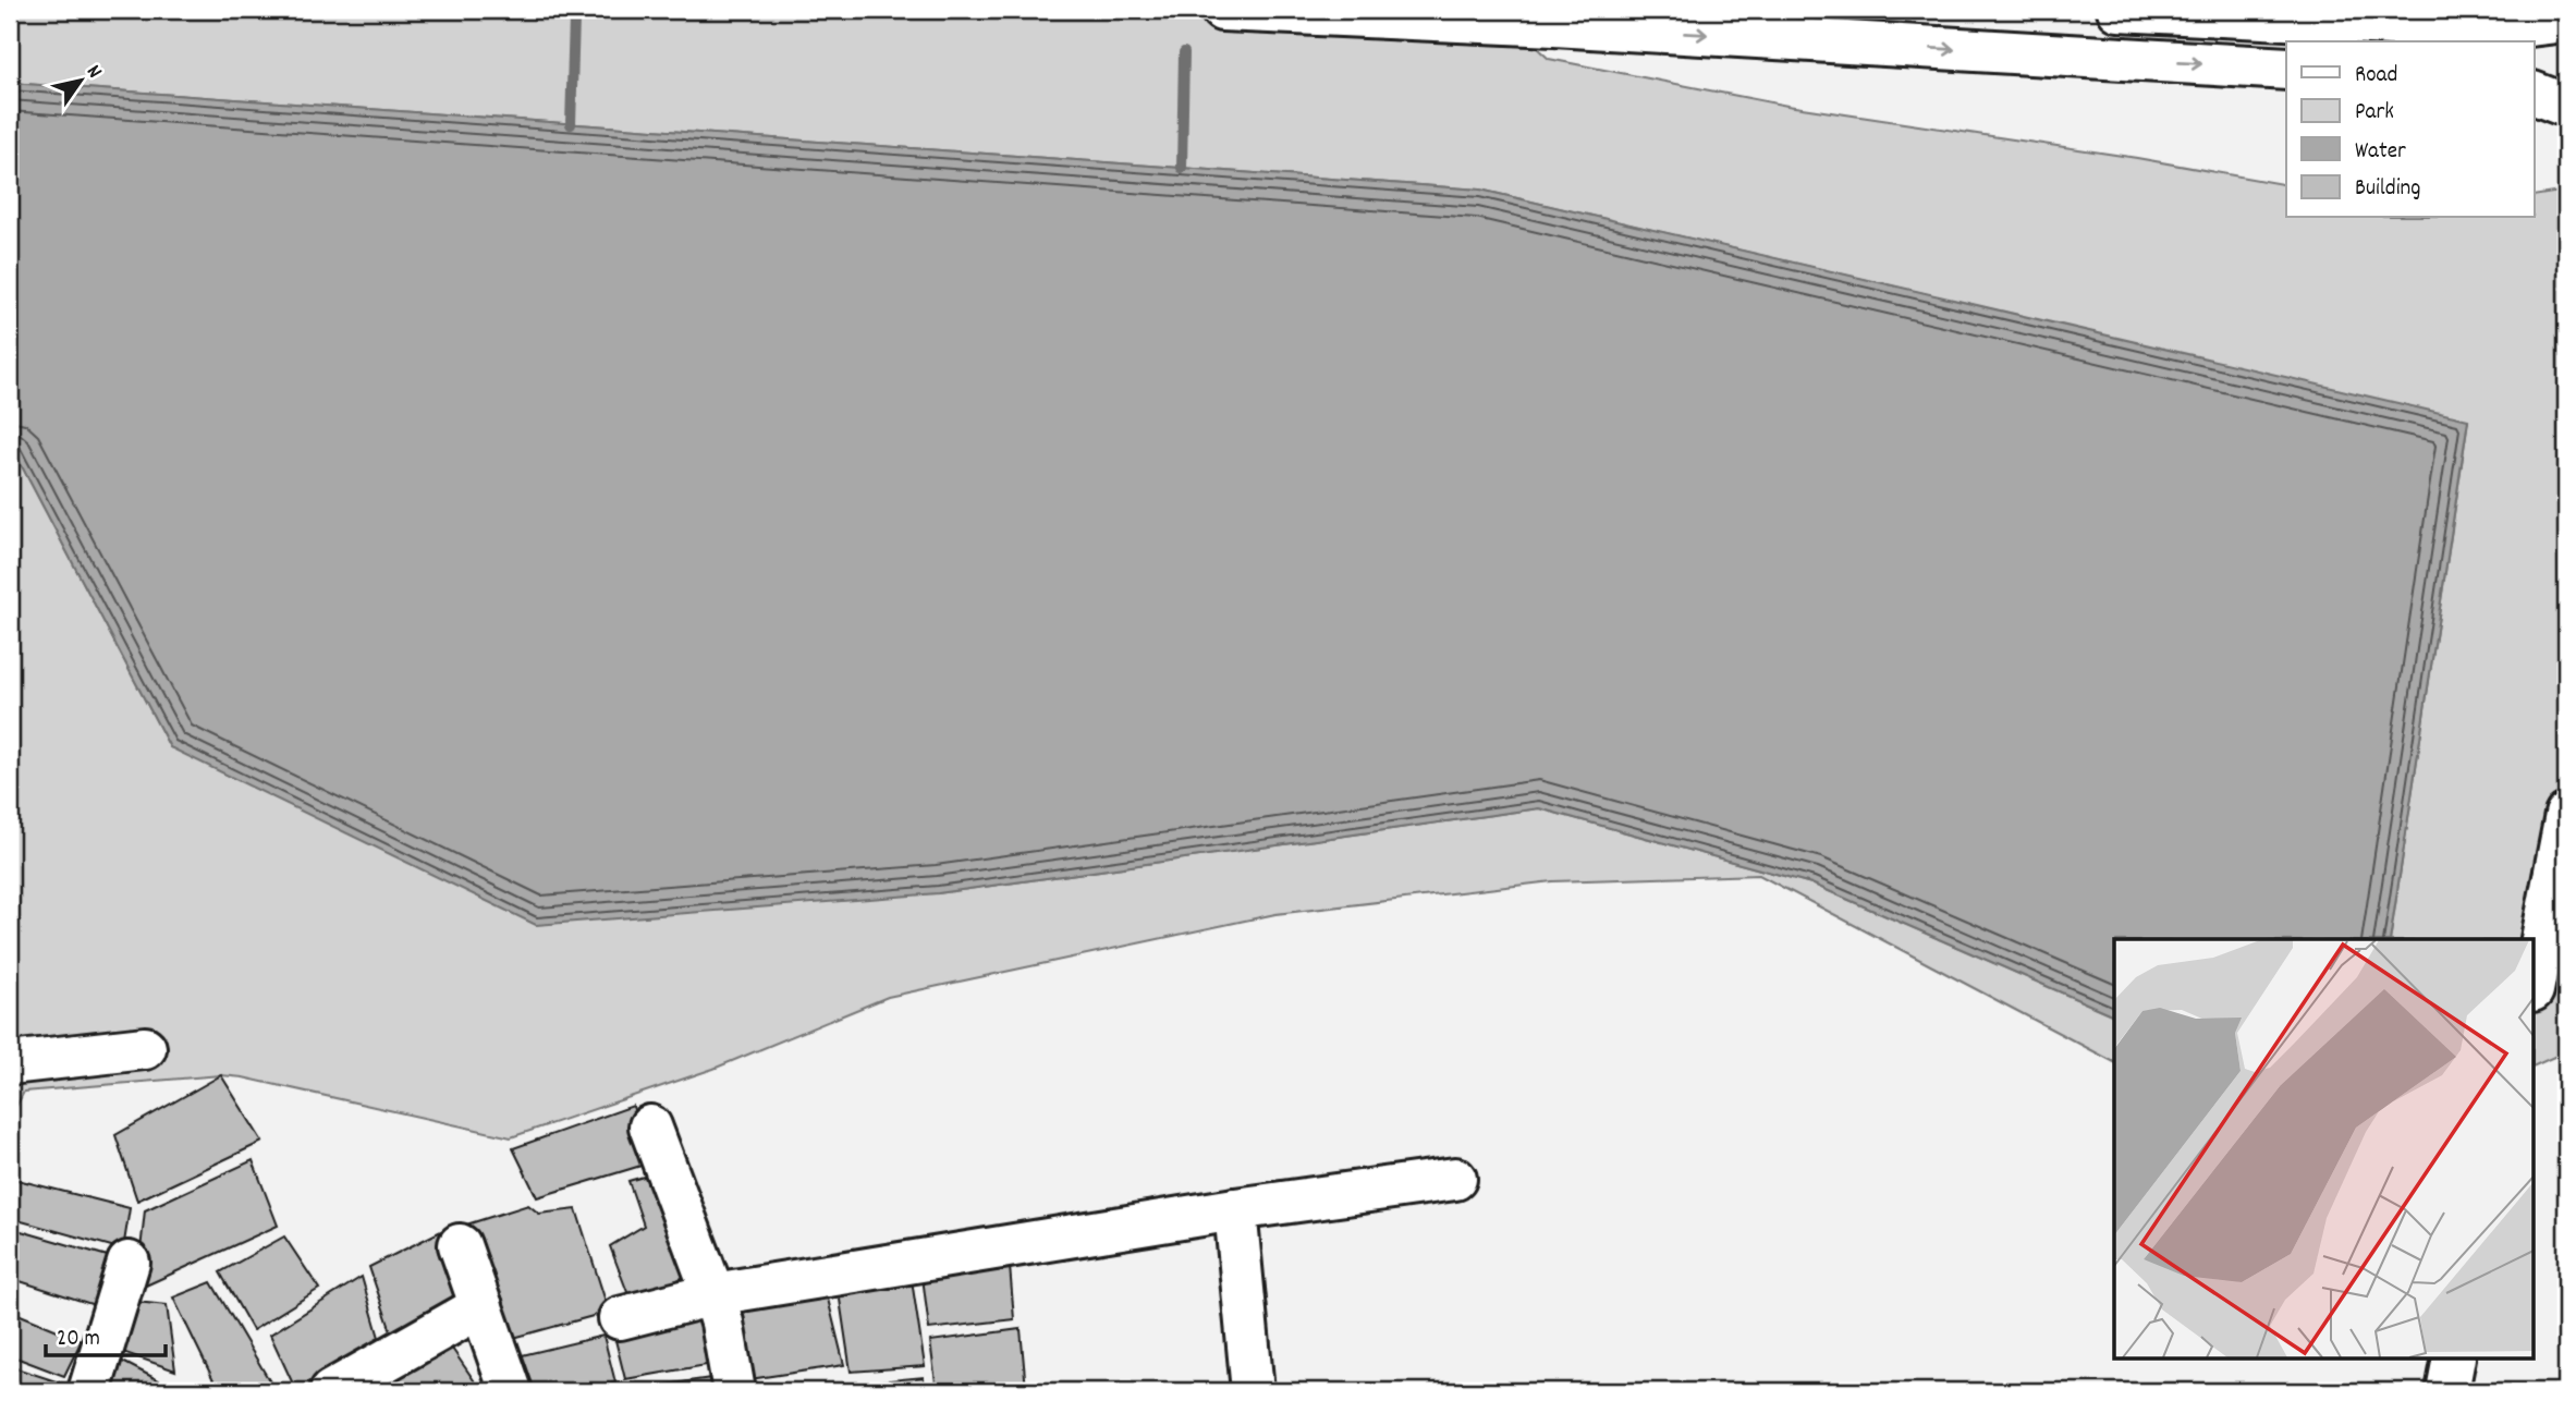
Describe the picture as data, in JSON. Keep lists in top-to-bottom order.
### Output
{
  "legend": [
    "Road",
    "Park",
    "Water",
    "Building"
  ],
  "scale_bar": "20 m",
  "north": "top right"
}
